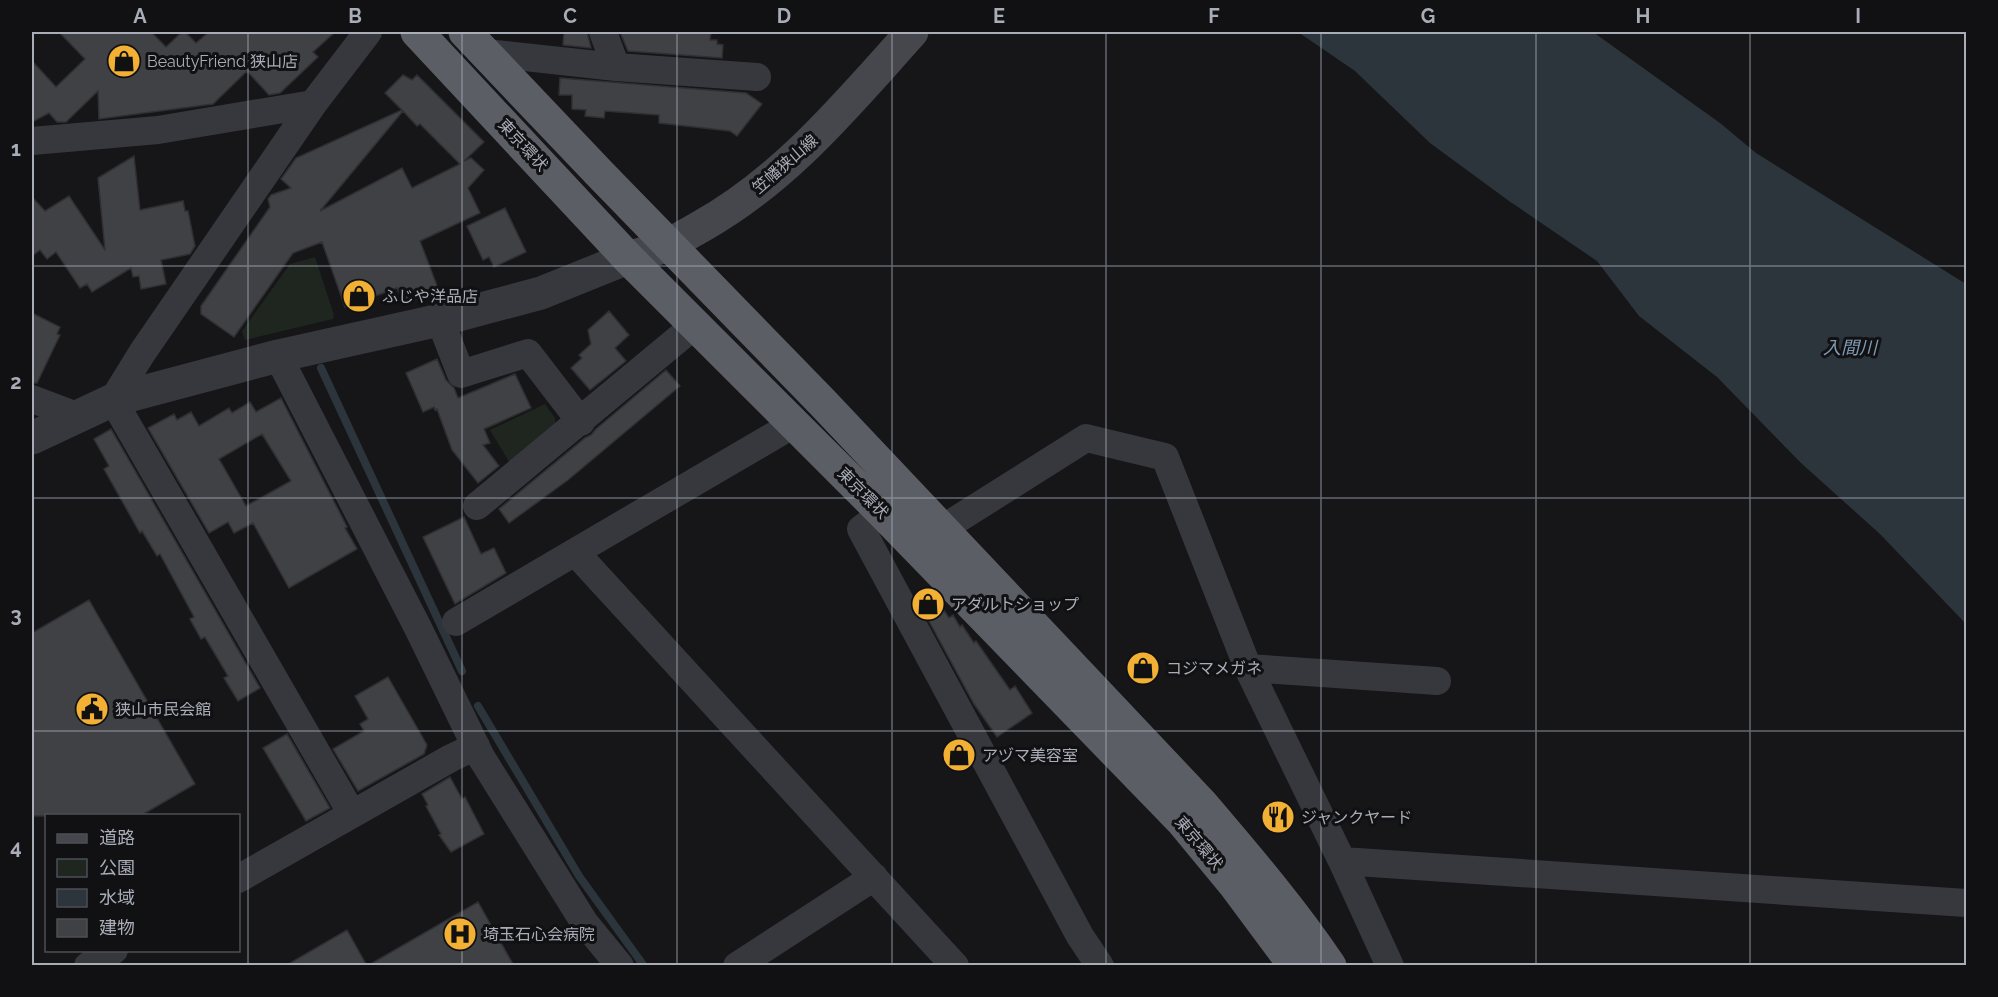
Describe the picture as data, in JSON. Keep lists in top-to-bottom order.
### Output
{
  "streets": {
    "highway": ["東京環状"],
    "main road": ["笠幡狭山線"]
  },
  "crossings": [
    ["東京環状", "笠幡狭山線"]
  ],
  "water": ["入間川"],
  "places": {
    "shop": [
      "BeautyFriend 狭山店",
      "ふじや洋品店",
      "アダルトショップ",
      "コジマメガネ",
      "アヅマ美容室"
    ],
    "public building": ["狭山市民会館"],
    "restaurant": ["ジャンクヤード"],
    "hospital": ["埼玉石心会病院"]
  },
  "legend": [
    "道路",
    "公園",
    "水域",
    "建物"
  ],
  "grid": {
    "columns": [
      "A",
      "B",
      "C",
      "D",
      "E",
      "F",
      "G",
      "H",
      "I"
    ],
    "rows": [
      "1",
      "2",
      "3",
      "4"
    ]
  }
}
